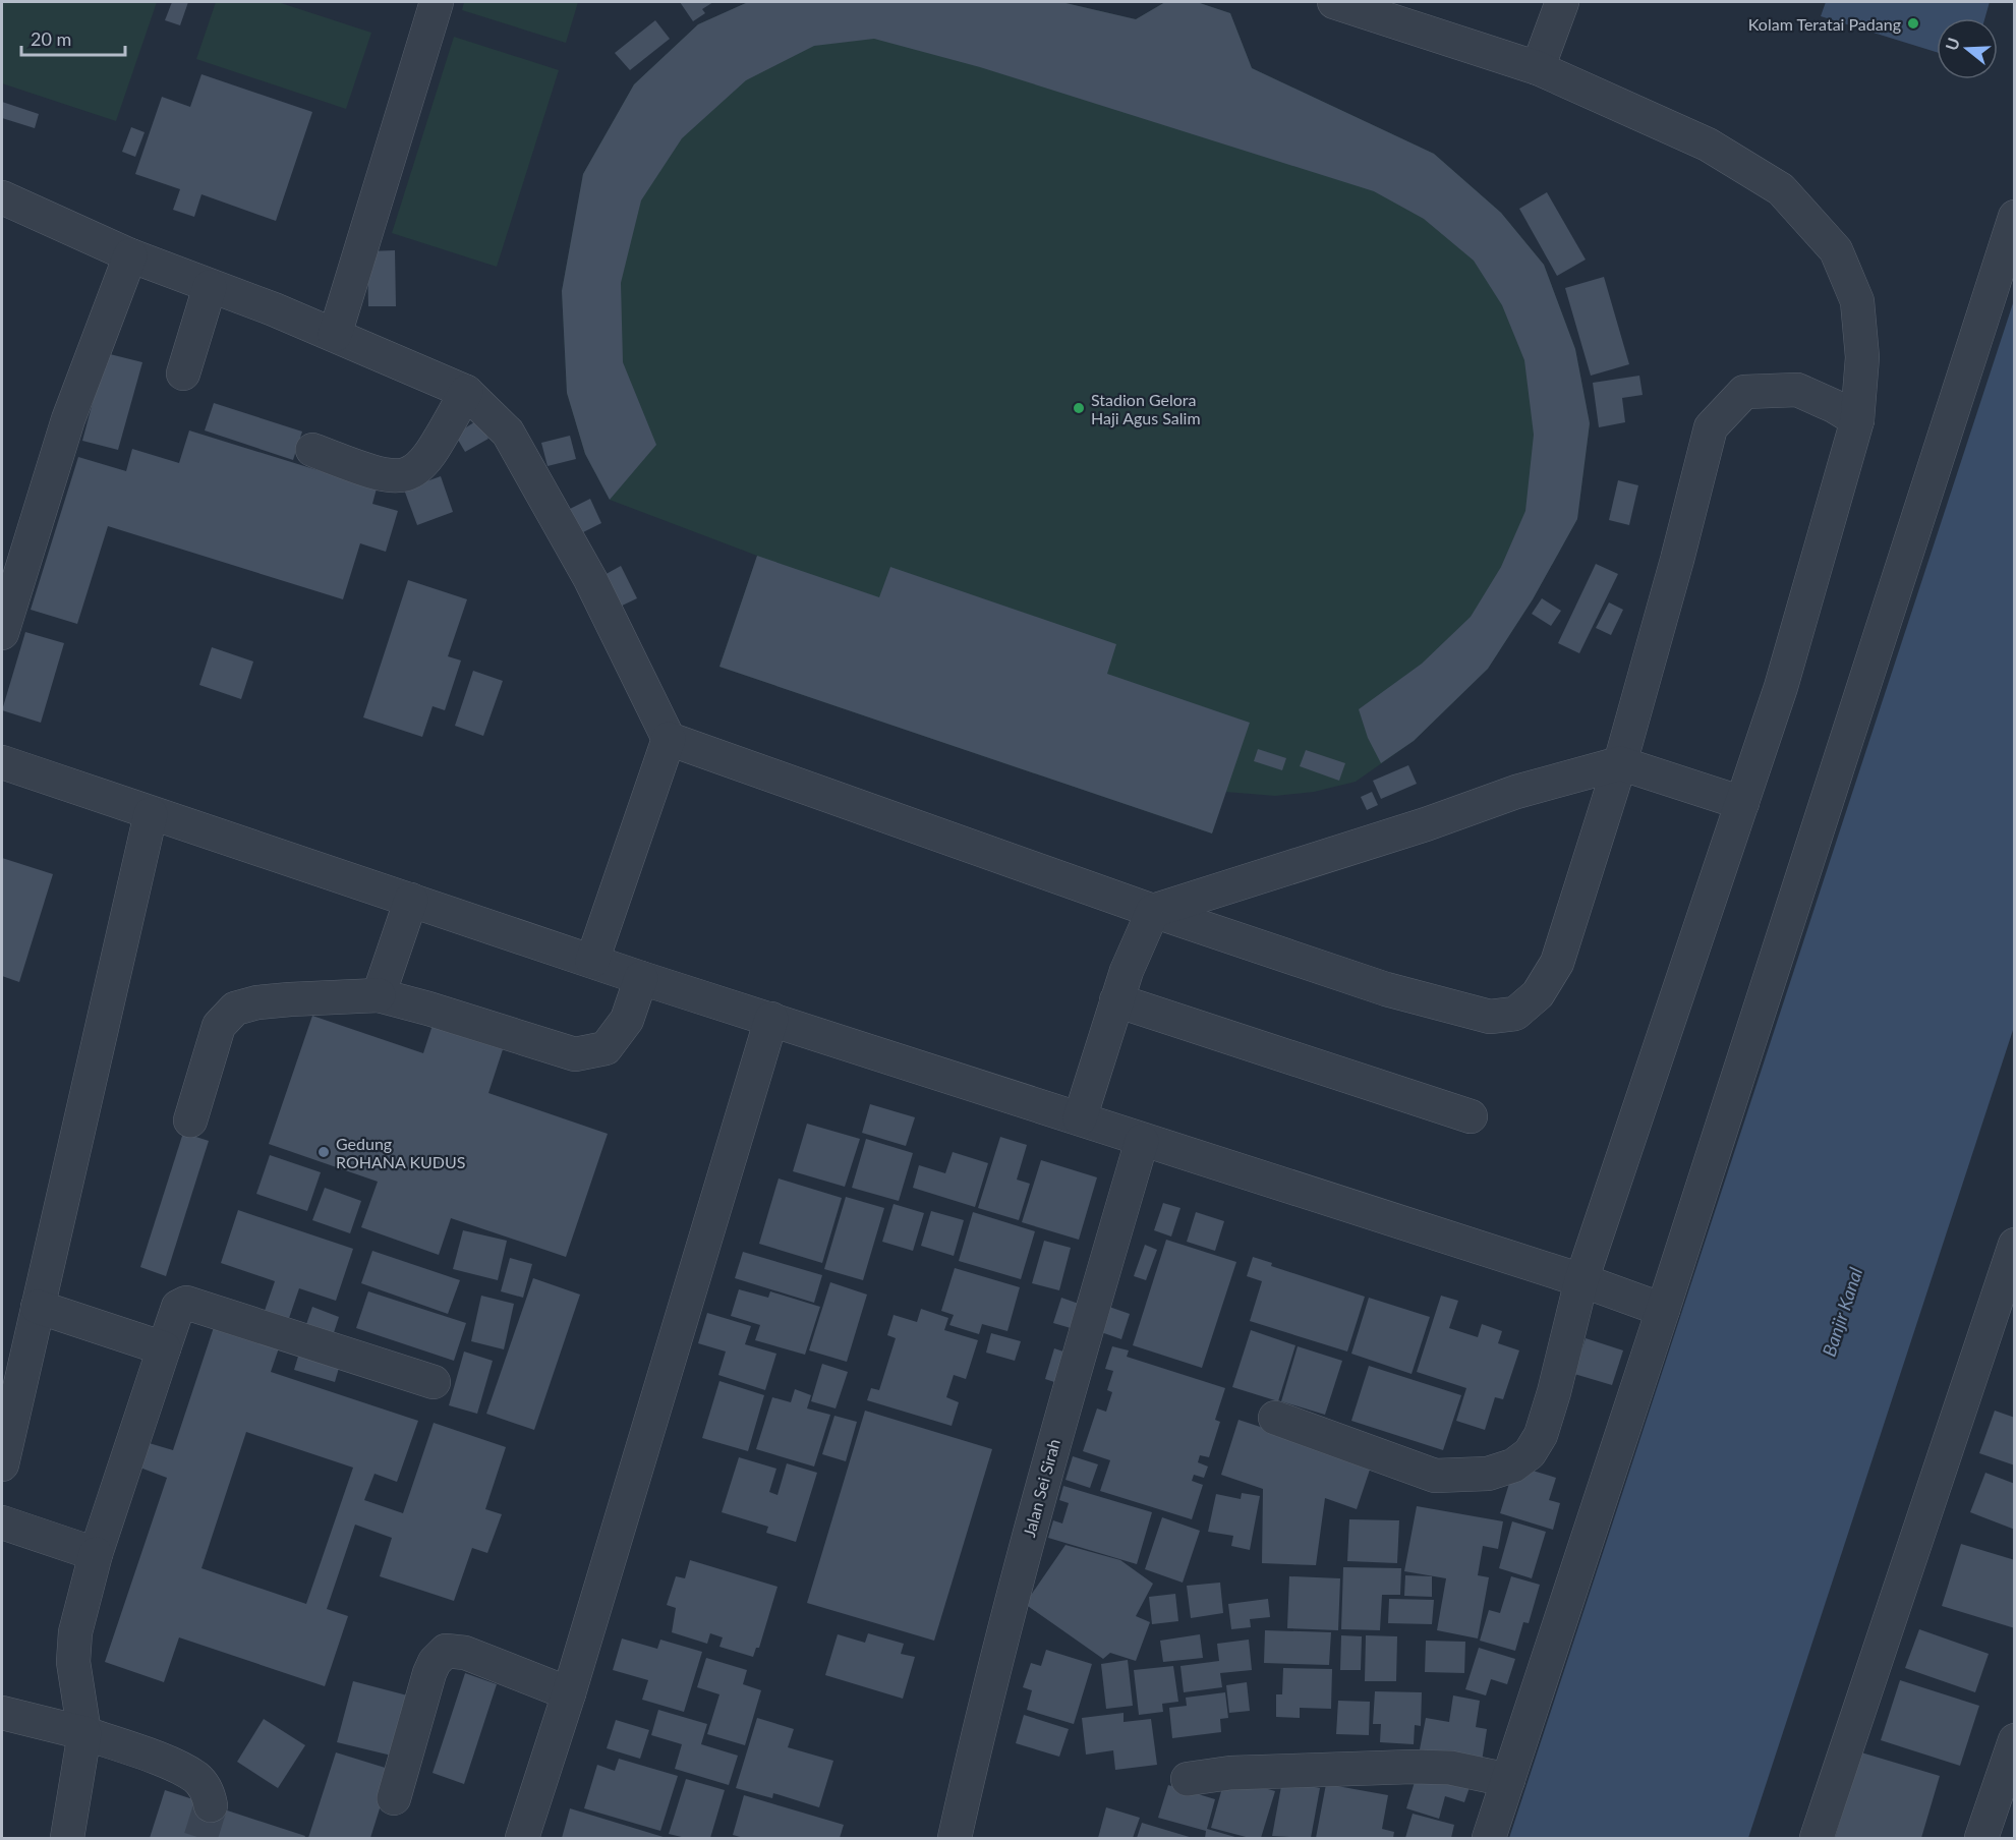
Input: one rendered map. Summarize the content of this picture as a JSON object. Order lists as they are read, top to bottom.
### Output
{
  "streets": {
    "street": ["Jalan Sei Sirah"]
  },
  "water": ["Banjir Kanal"],
  "places": ["Kolam Teratai Padang", "Stadion Gelora Haji Agus Salim", "Gedung ROHANA KUDUS"],
  "scale_bar": "20 m",
  "north": "left"
}
